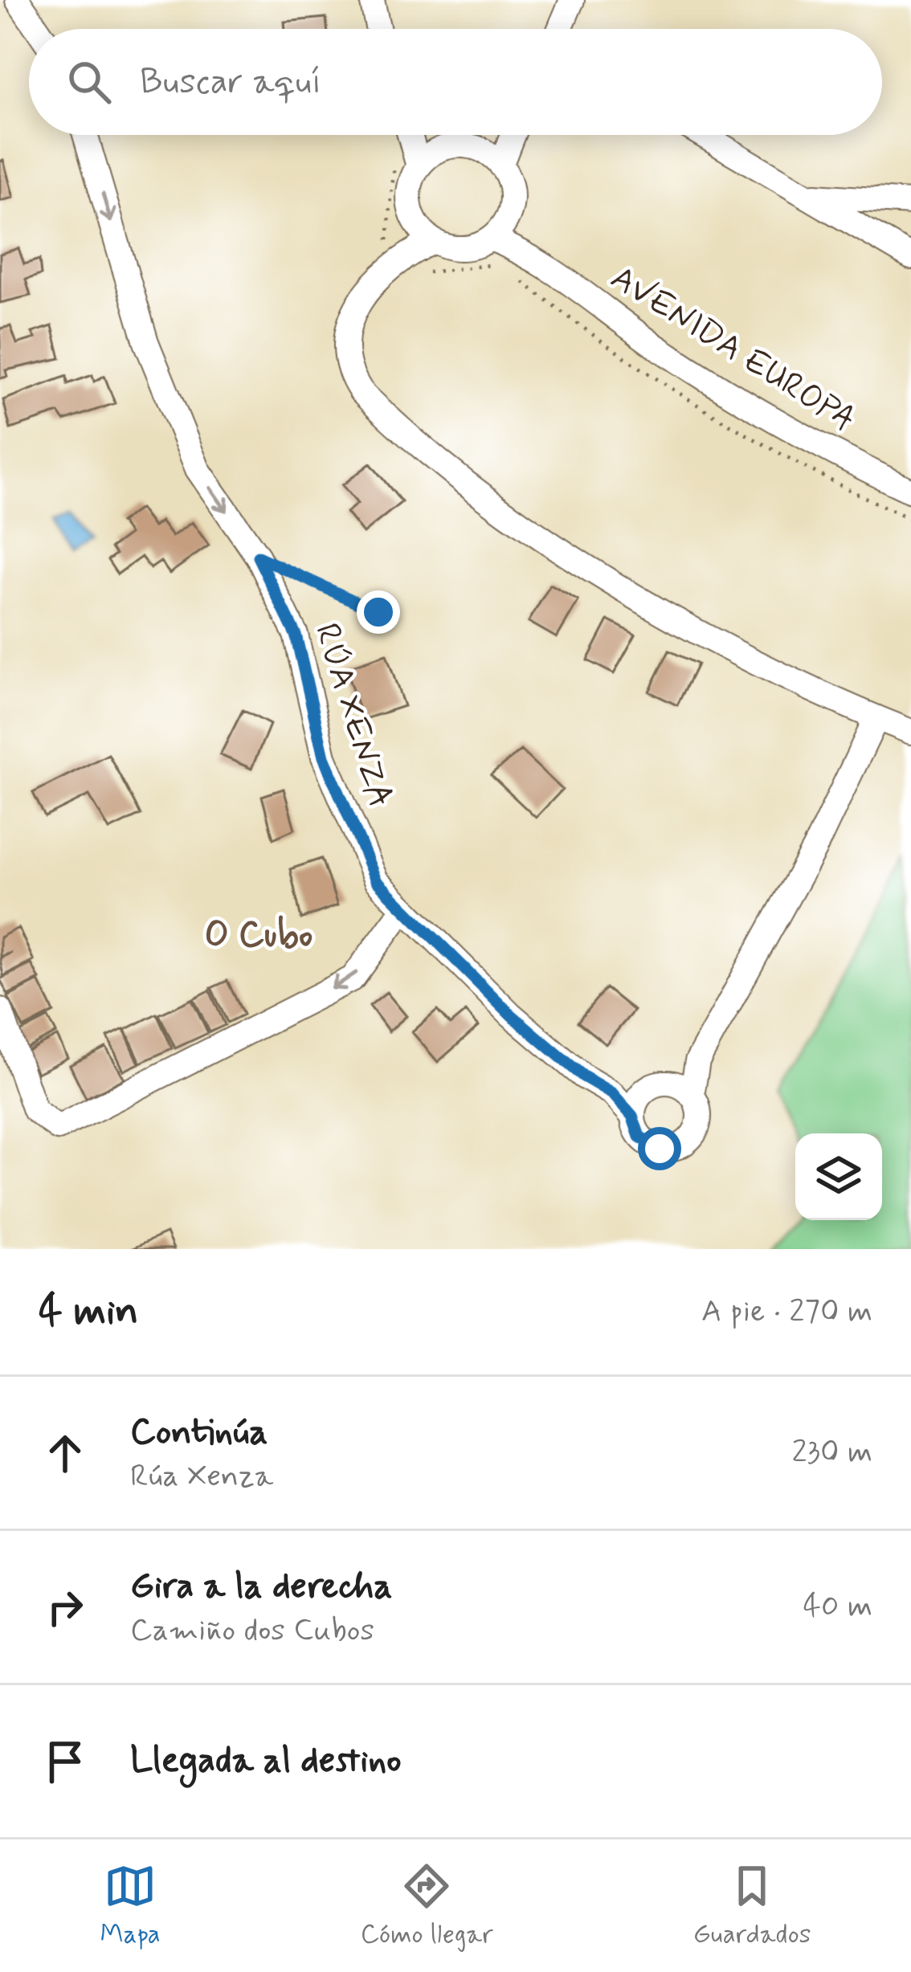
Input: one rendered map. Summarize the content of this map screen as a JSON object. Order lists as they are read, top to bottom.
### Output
{
  "streets": {
    "street": ["AVENIDA EUROPA", "RÚA XENZA"]
  },
  "one_way": ["RÚA XENZA"],
  "districts": ["O Cubo"],
  "page": {
    "search": "Buscar aquí",
    "heading": ["4 min", "A pie · 270 m"],
    "list": [
      ["Continúa", "Rúa Xenza", "230 m"],
      ["Gira a la derecha", "Camiño dos Cubos", "40 m"],
      "Llegada al destino"
    ],
    "nav": ["Mapa", "Cómo llegar", "Guardados"]
  }
}
